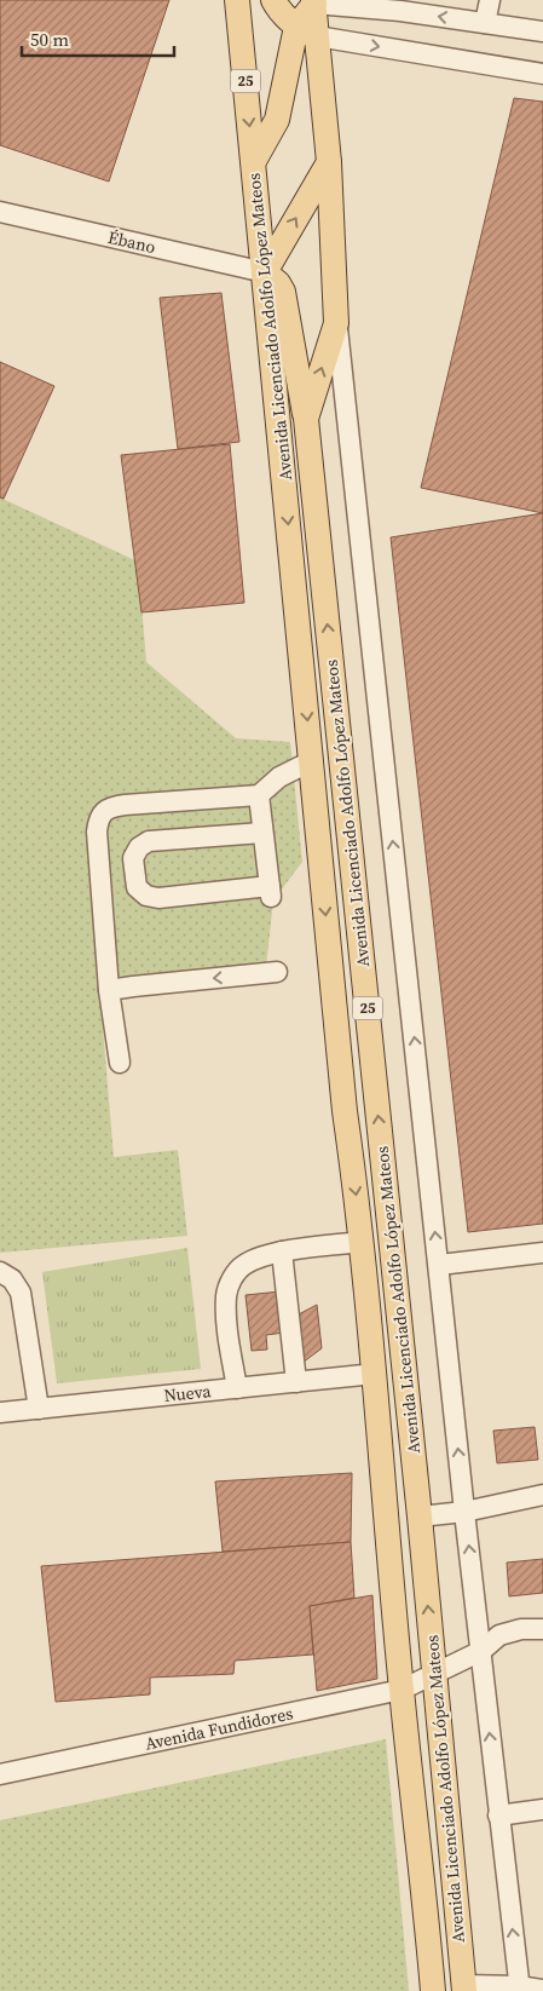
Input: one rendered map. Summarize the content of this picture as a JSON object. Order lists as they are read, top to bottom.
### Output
{
  "streets": {
    "main road": ["25", "Avenida Licenciado Adolfo López Mateos"],
    "street": ["Ébano", "Nueva", "Avenida Fundidores"]
  },
  "crossings": [
    ["Ébano", "Avenida Licenciado Adolfo López Mateos"],
    ["Avenida Licenciado Adolfo López Mateos", "Nueva"],
    ["Avenida Licenciado Adolfo López Mateos", "Avenida Fundidores"]
  ],
  "scale_bar": "50 m"
}
